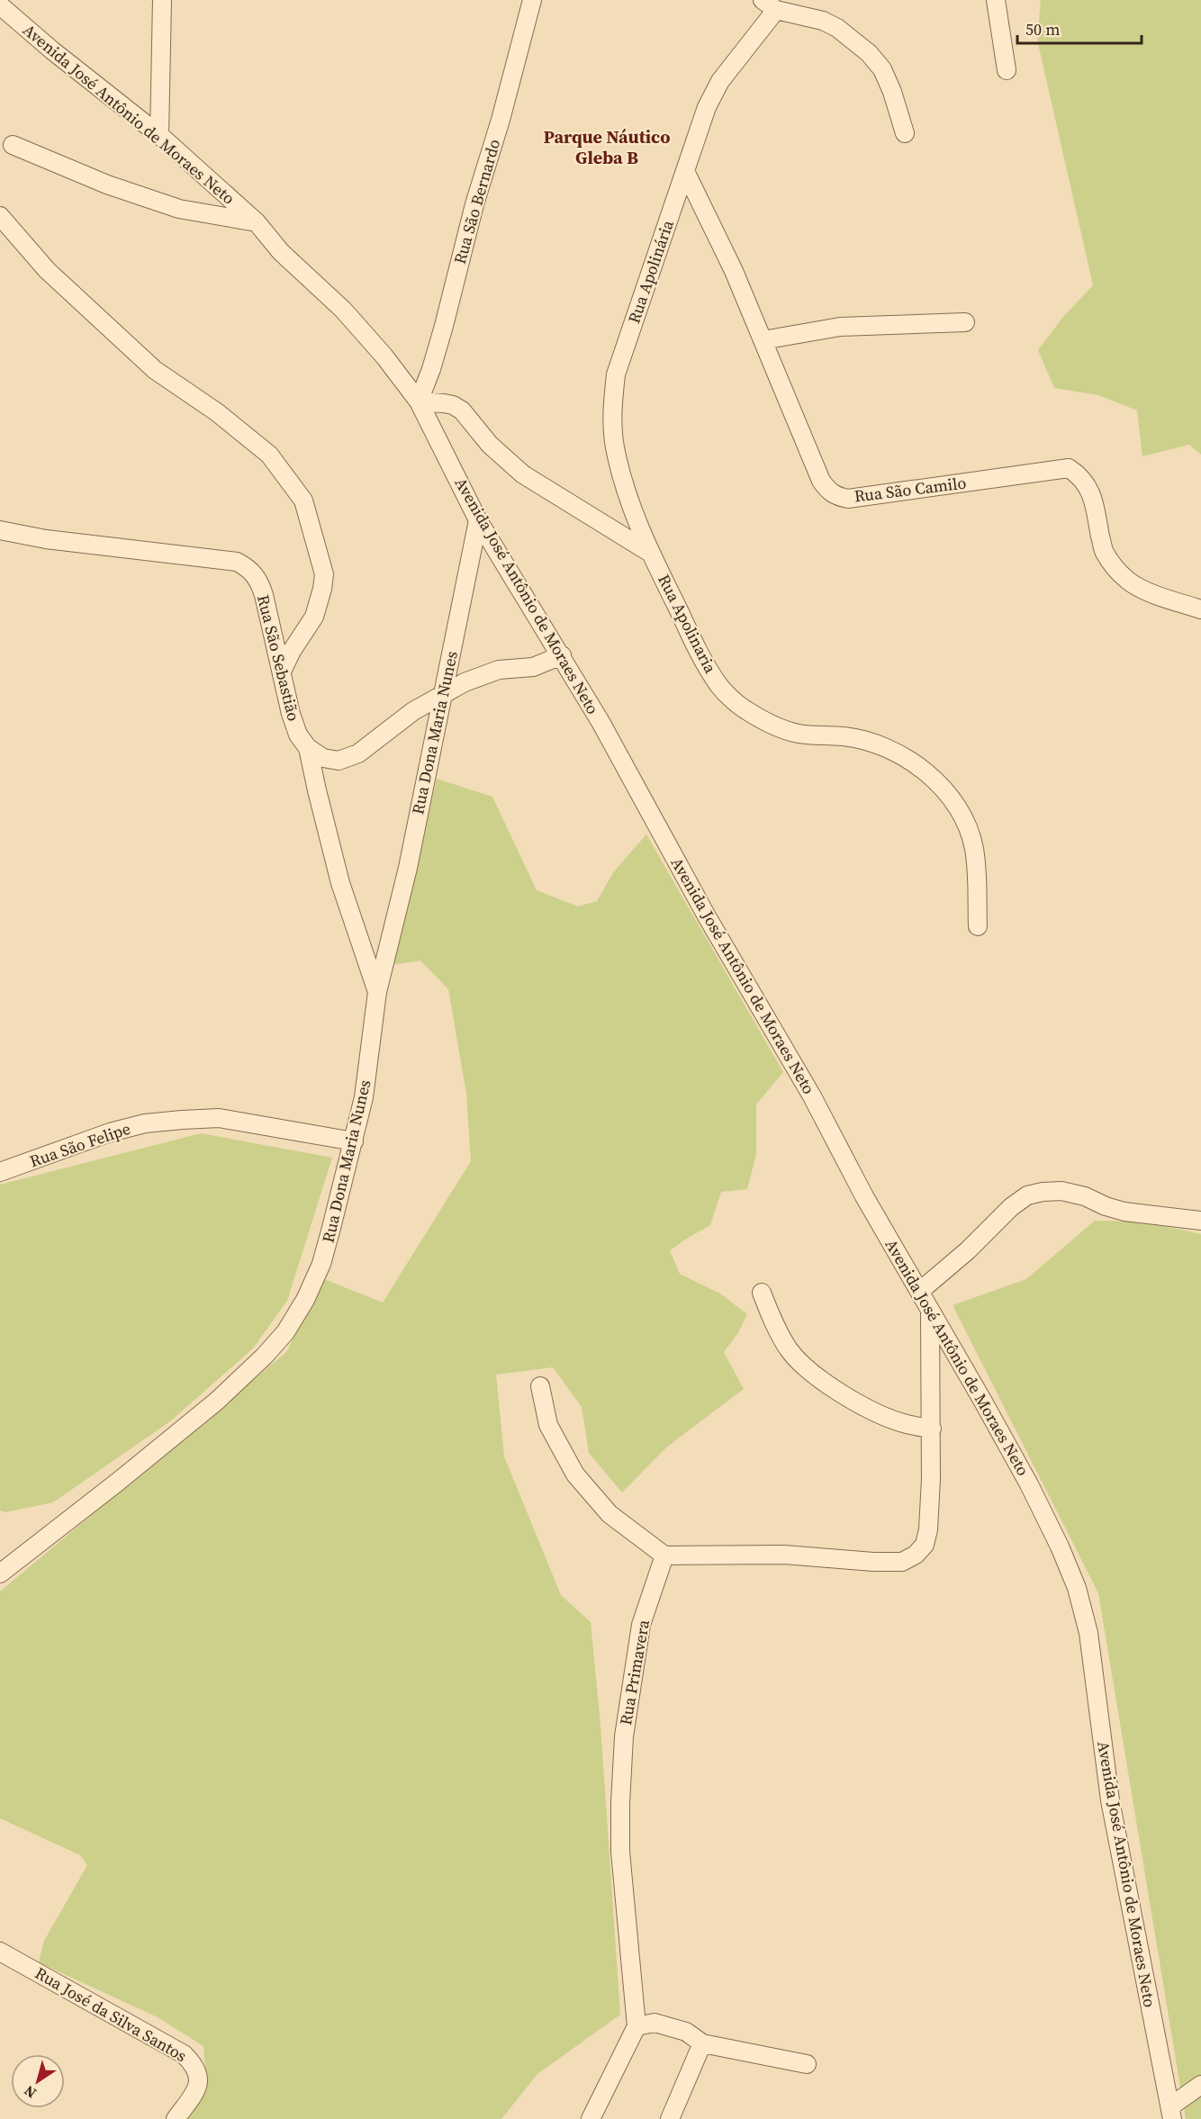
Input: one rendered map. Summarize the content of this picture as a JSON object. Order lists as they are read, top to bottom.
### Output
{
  "streets": {
    "street": [
      "Avenida José Antônio de Moraes Neto",
      "Rua São Bernardo",
      "Rua Apolinária",
      "Rua São Camilo",
      "Rua Apolinaria",
      "Rua São Sebastião",
      "Rua Dona Maria Nunes",
      "Rua São Felipe",
      "Rua Primavera",
      "Rua José da Silva Santos"
    ]
  },
  "crossings": [
    ["Avenida José Antônio de Moraes Neto", "Rua São Bernardo"],
    ["Avenida José Antônio de Moraes Neto", "Rua Dona Maria Nunes"],
    ["Rua Apolinária", "Rua São Camilo"],
    ["Rua Apolinária", "Rua Apolinaria"],
    ["Rua São Sebastião", "Rua Dona Maria Nunes"],
    ["Rua Dona Maria Nunes", "Rua São Felipe"]
  ],
  "districts": ["Parque Náutico Gleba B"],
  "scale_bar": "50 m",
  "north": "bottom left"
}
